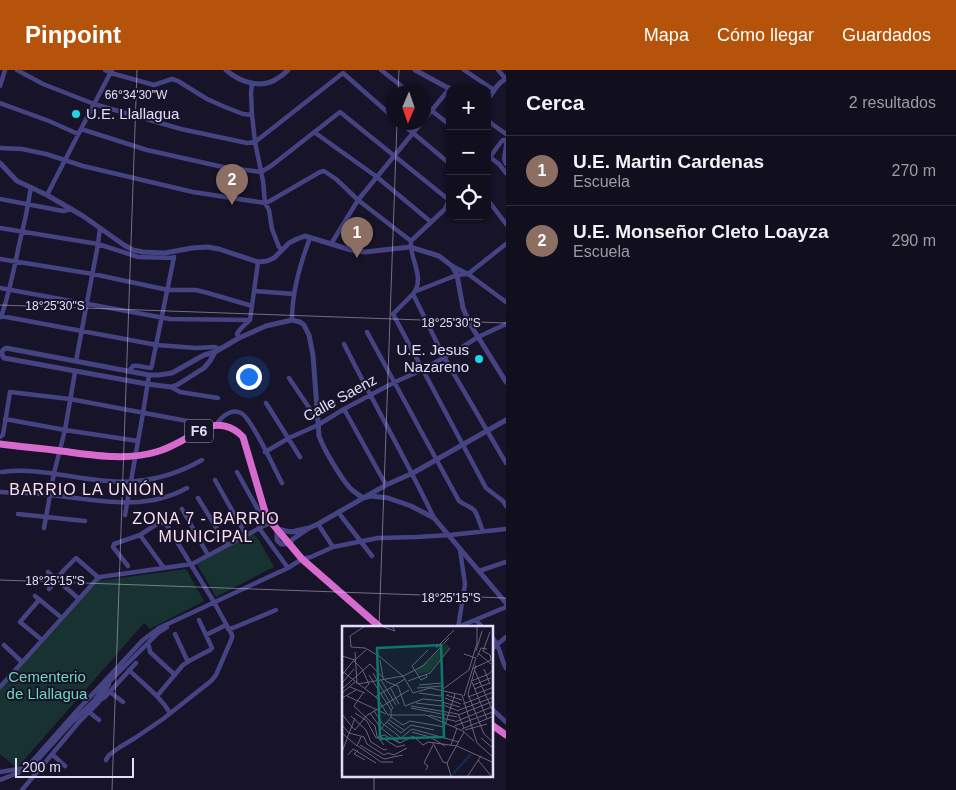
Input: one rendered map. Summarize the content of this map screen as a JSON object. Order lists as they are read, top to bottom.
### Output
{
  "streets": {
    "highway": ["F6"],
    "street": ["Calle Saenz"]
  },
  "districts": ["BARRIO LA UNIÓN", "ZONA 7 - BARRIO MUNICIPAL"],
  "parks": ["Cementerio de Llallagua"],
  "places": ["U.E. Llallagua", "U.E. Jesus Nazareno"],
  "scale_bar": "200 m",
  "north": "bottom",
  "page": {
    "header": "Pinpoint",
    "nav": ["Mapa", "Cómo llegar", "Guardados"],
    "heading": ["Cerca", "2 resultados"],
    "map_buttons": ["+", "−"],
    "list": [
      {
        "mark": "1",
        "name": "U.E. Martin Cardenas",
        "note": "Escuela",
        "value": "270 m"
      },
      {
        "mark": "2",
        "name": "U.E. Monseñor Cleto Loayza",
        "note": "Escuela",
        "value": "290 m"
      }
    ],
    "pins": ["2", "1"],
    "scale": "200 m"
  },
  "coordinates": ["66°34'30\"W", "18°25'30\"S", "18°25'15\"S"]
}
